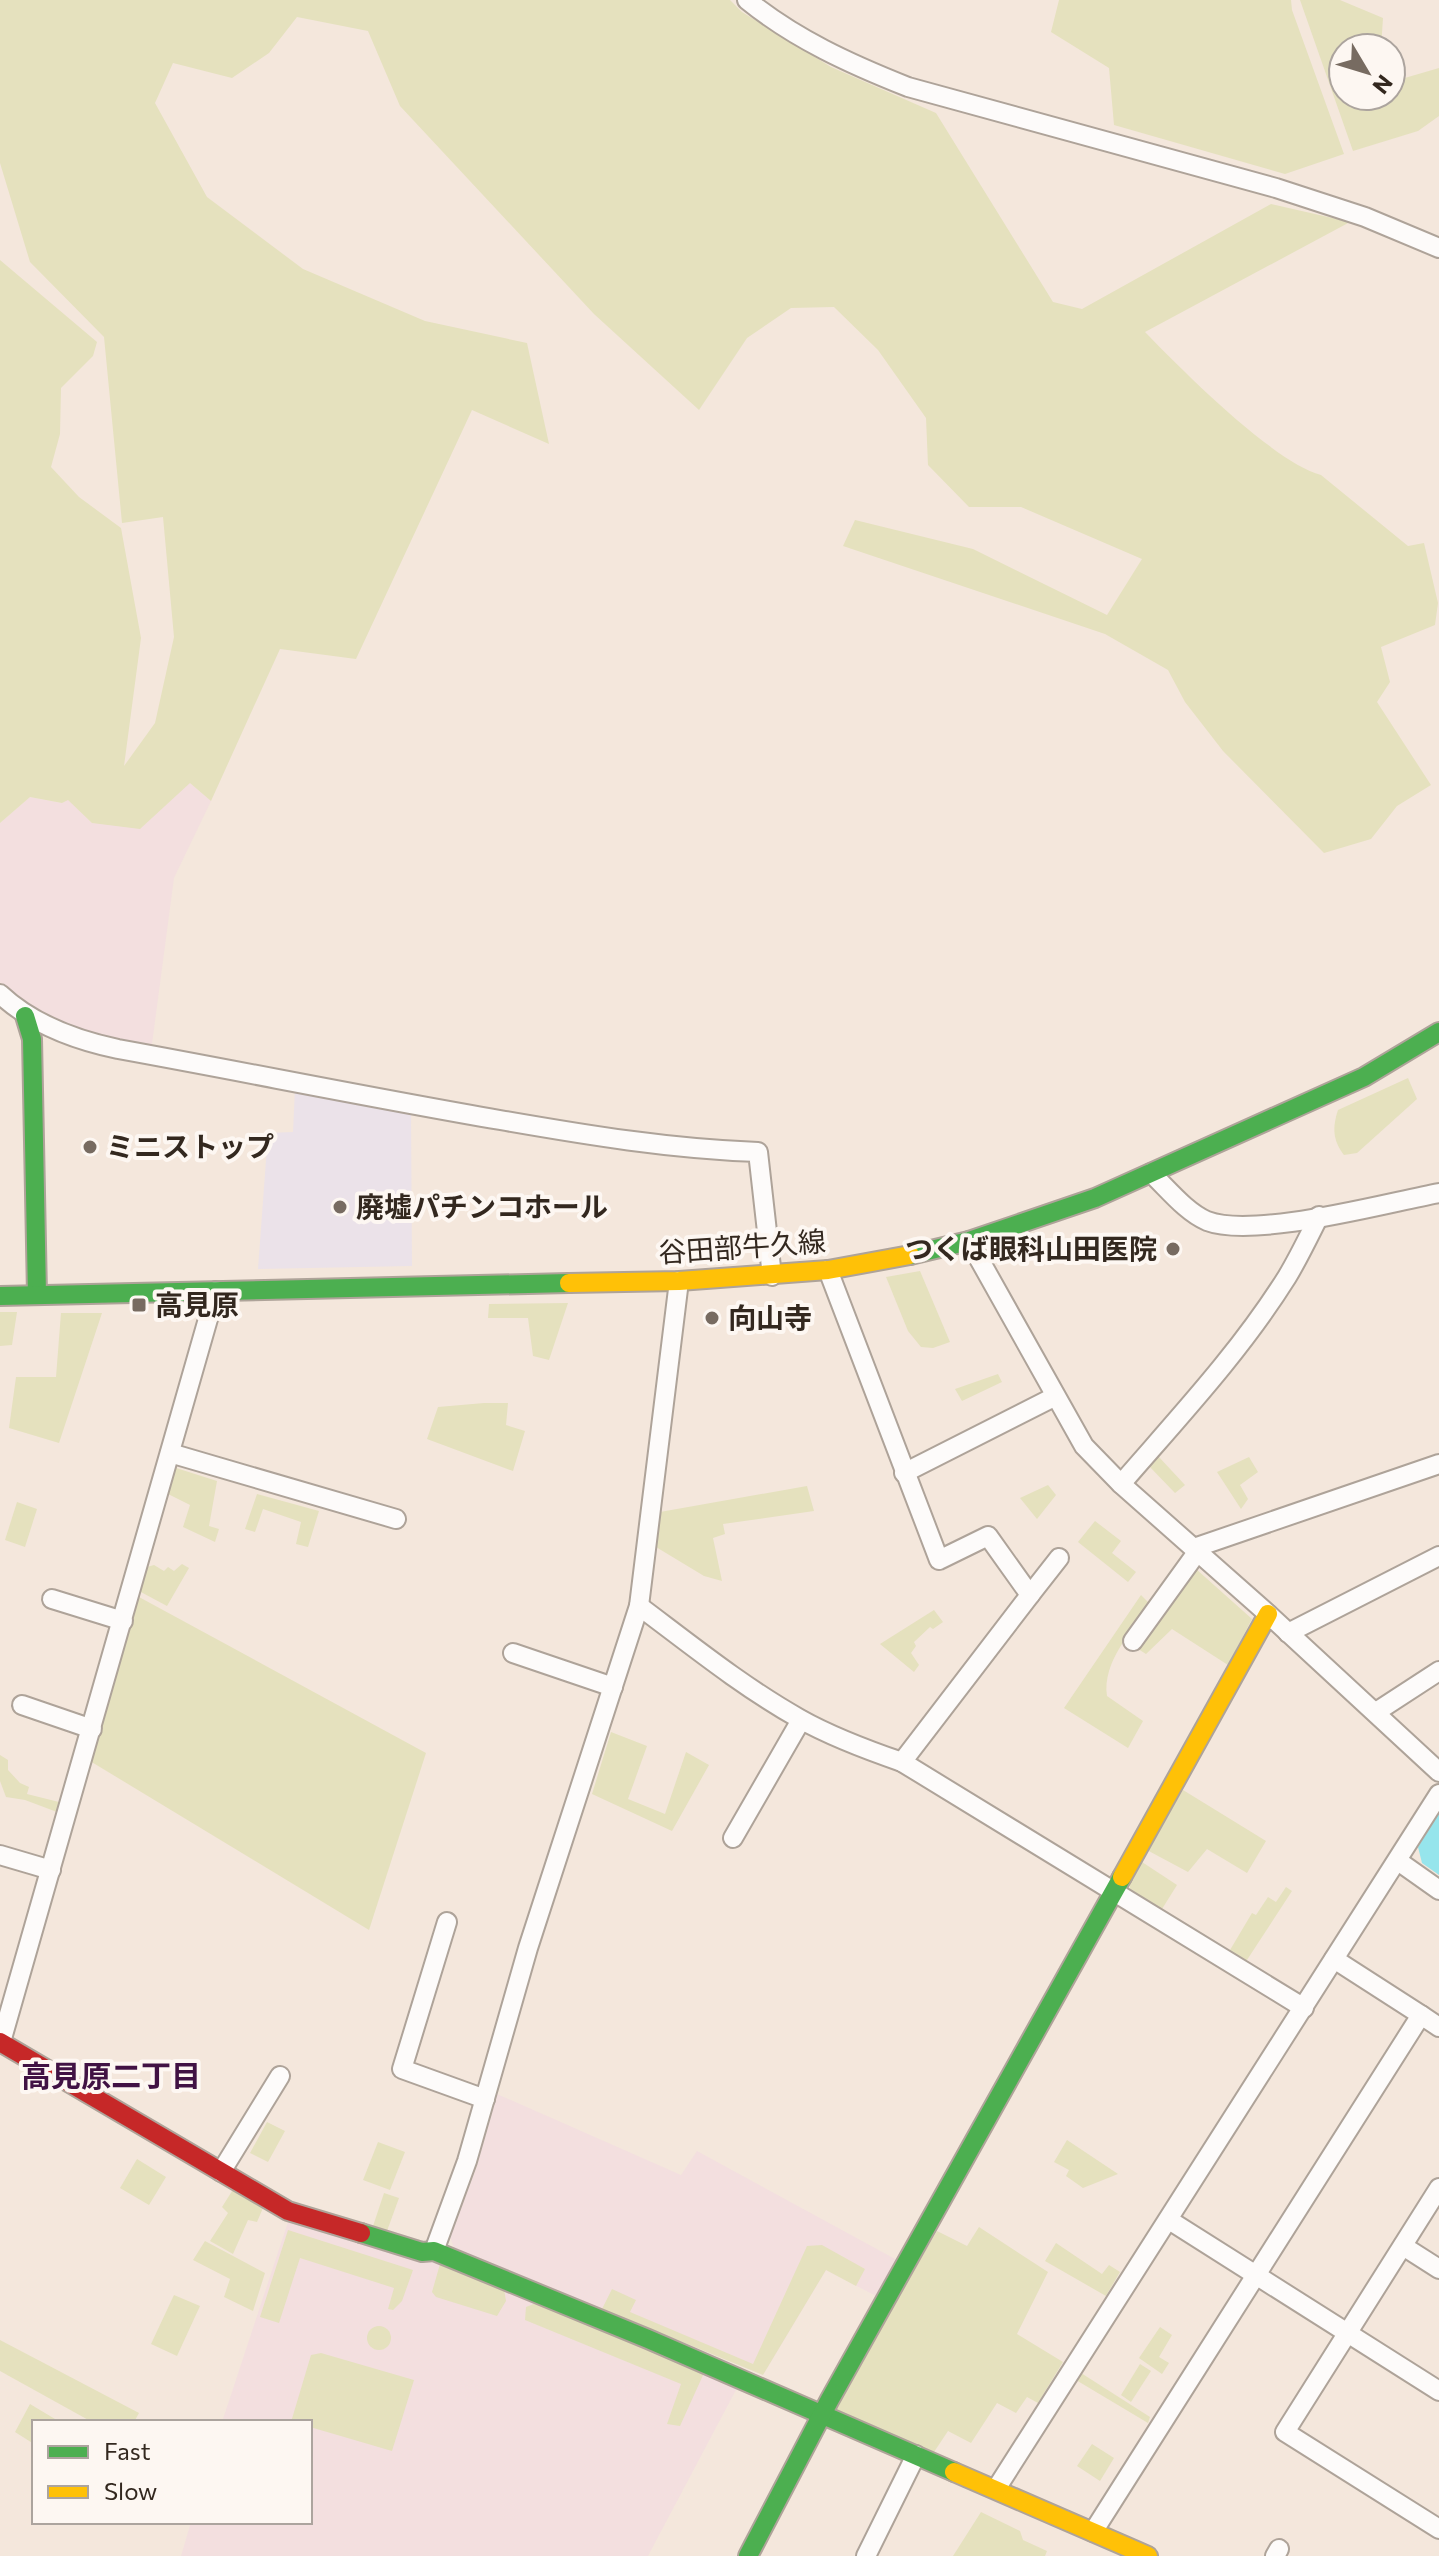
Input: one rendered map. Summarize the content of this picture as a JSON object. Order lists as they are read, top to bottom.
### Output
{
  "streets": {
    "street": ["谷田部牛久線"]
  },
  "districts": ["高見原二丁目"],
  "places": {
    "other": [
      "ミニストップ",
      "廃墟パチンコホール",
      "つくば眼科山田医院",
      "向山寺"
    ],
    "transit": ["高見原"]
  },
  "legend": ["Fast", "Slow"],
  "north": "bottom right"
}
